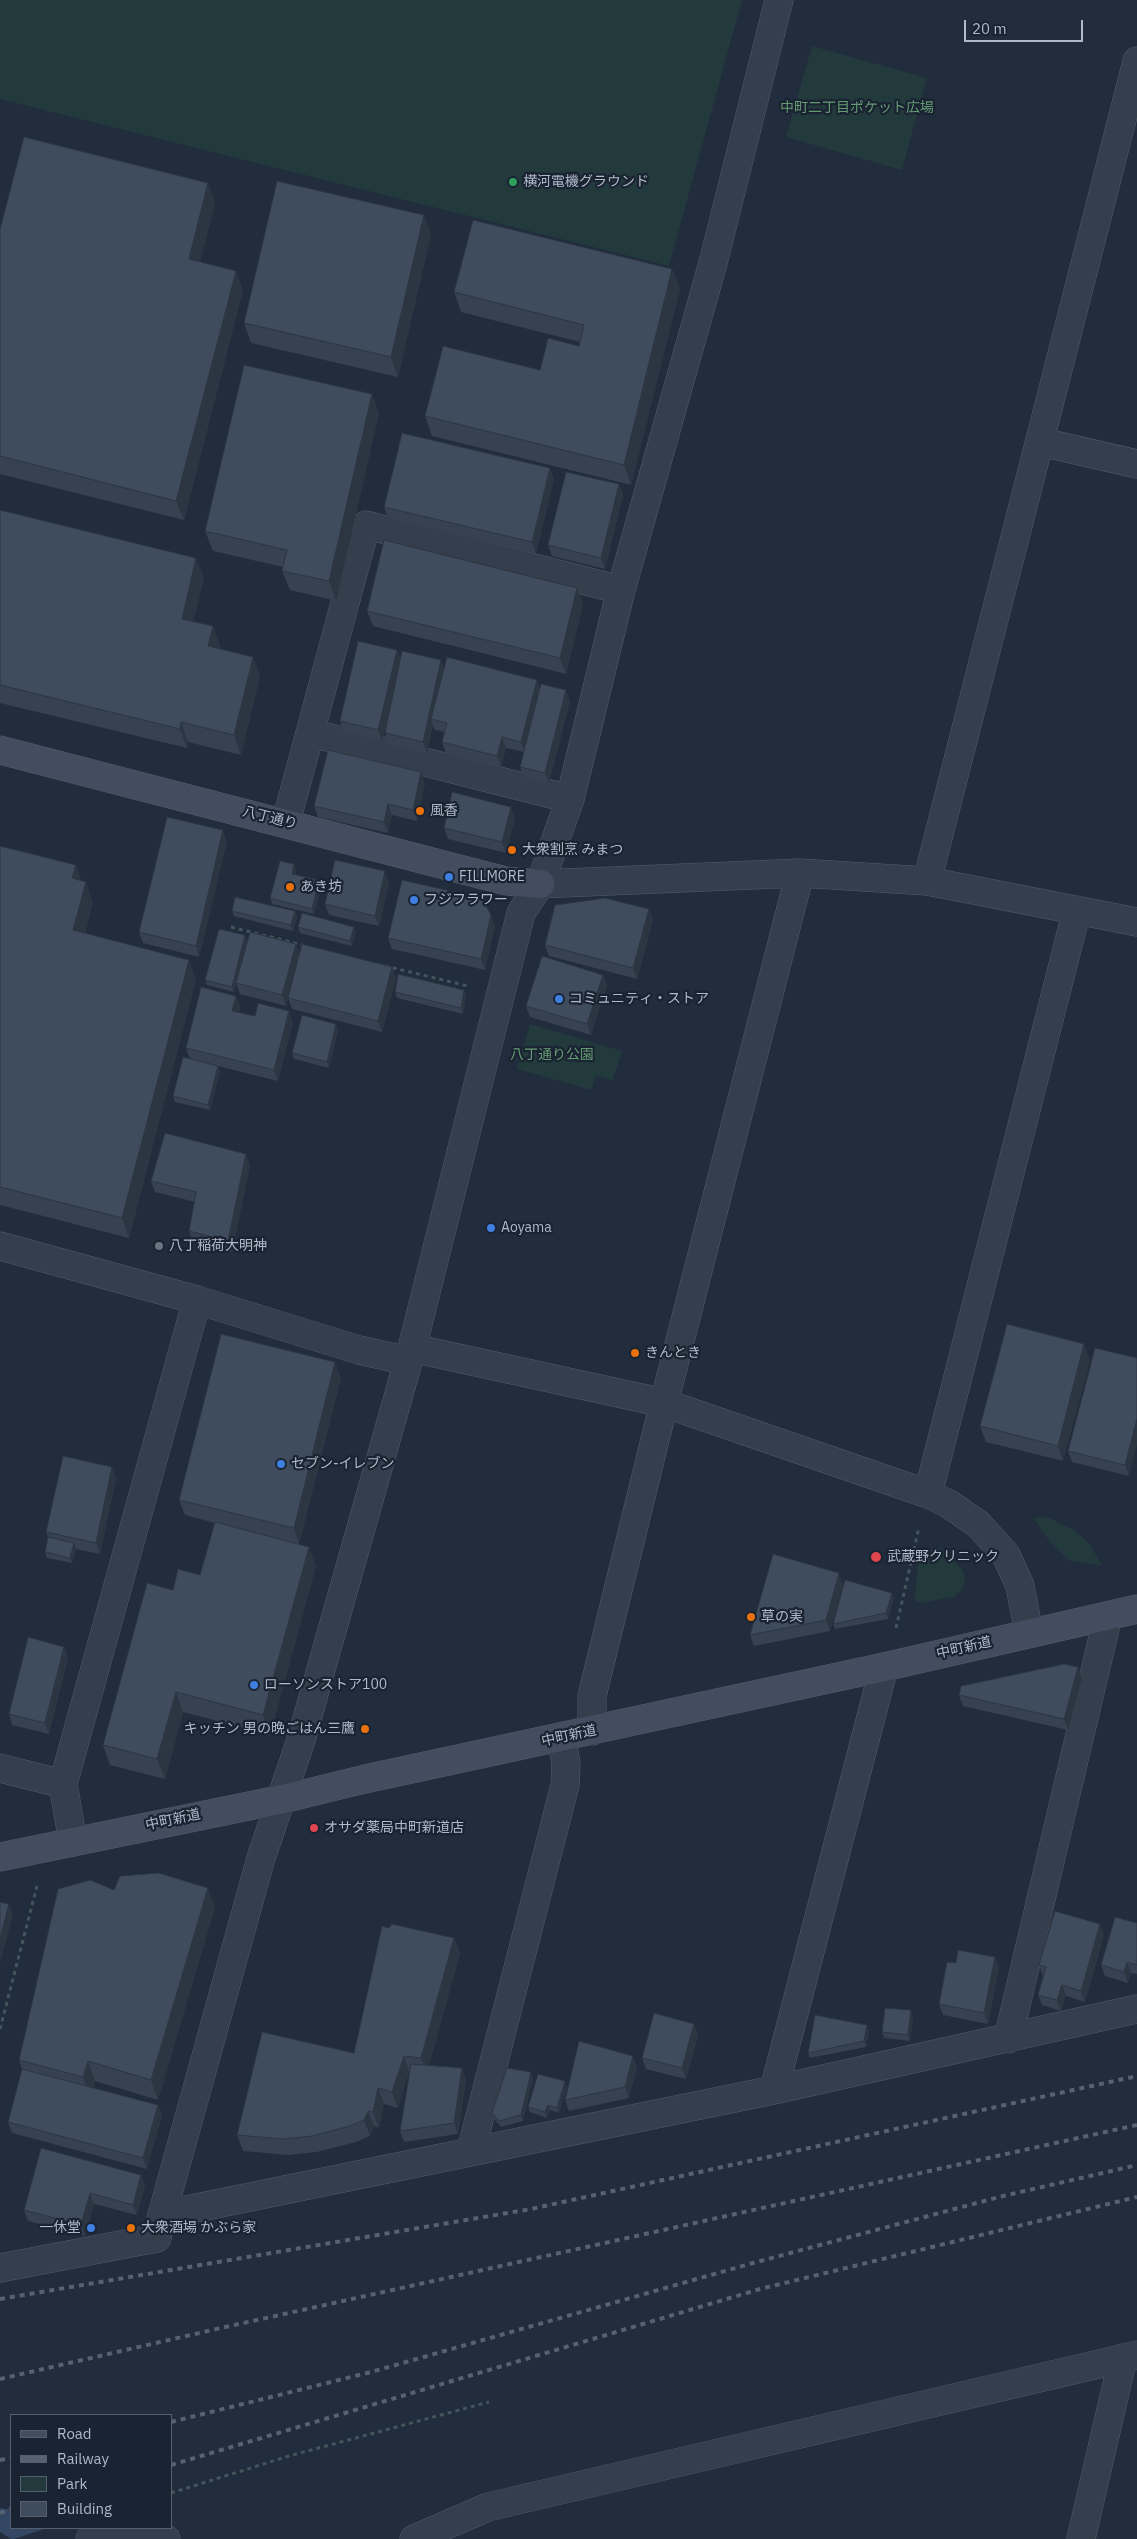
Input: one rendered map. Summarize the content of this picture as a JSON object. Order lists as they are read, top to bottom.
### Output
{
  "streets": {
    "street": ["八丁通り", "中町新道"]
  },
  "parks": ["中町二丁目ポケット広場", "八丁通り公園"],
  "places": [
    "横河電機グラウンド",
    "風香",
    "大衆割烹 みまつ",
    "FILLMORE",
    "あき坊",
    "フジフラワー",
    "コミュニティ・ストア",
    "Aoyama",
    "八丁稲荷大明神",
    "きんとき",
    "セブン-イレブン",
    "武蔵野クリニック",
    "草の実",
    "ローソンストア100",
    "キッチン 男の晩ごはん三鷹",
    "オサダ薬局中町新道店",
    "一休堂",
    "大衆酒場 かぶら家"
  ],
  "legend": [
    "Road",
    "Railway",
    "Park",
    "Building"
  ],
  "scale_bar": "20 m"
}
